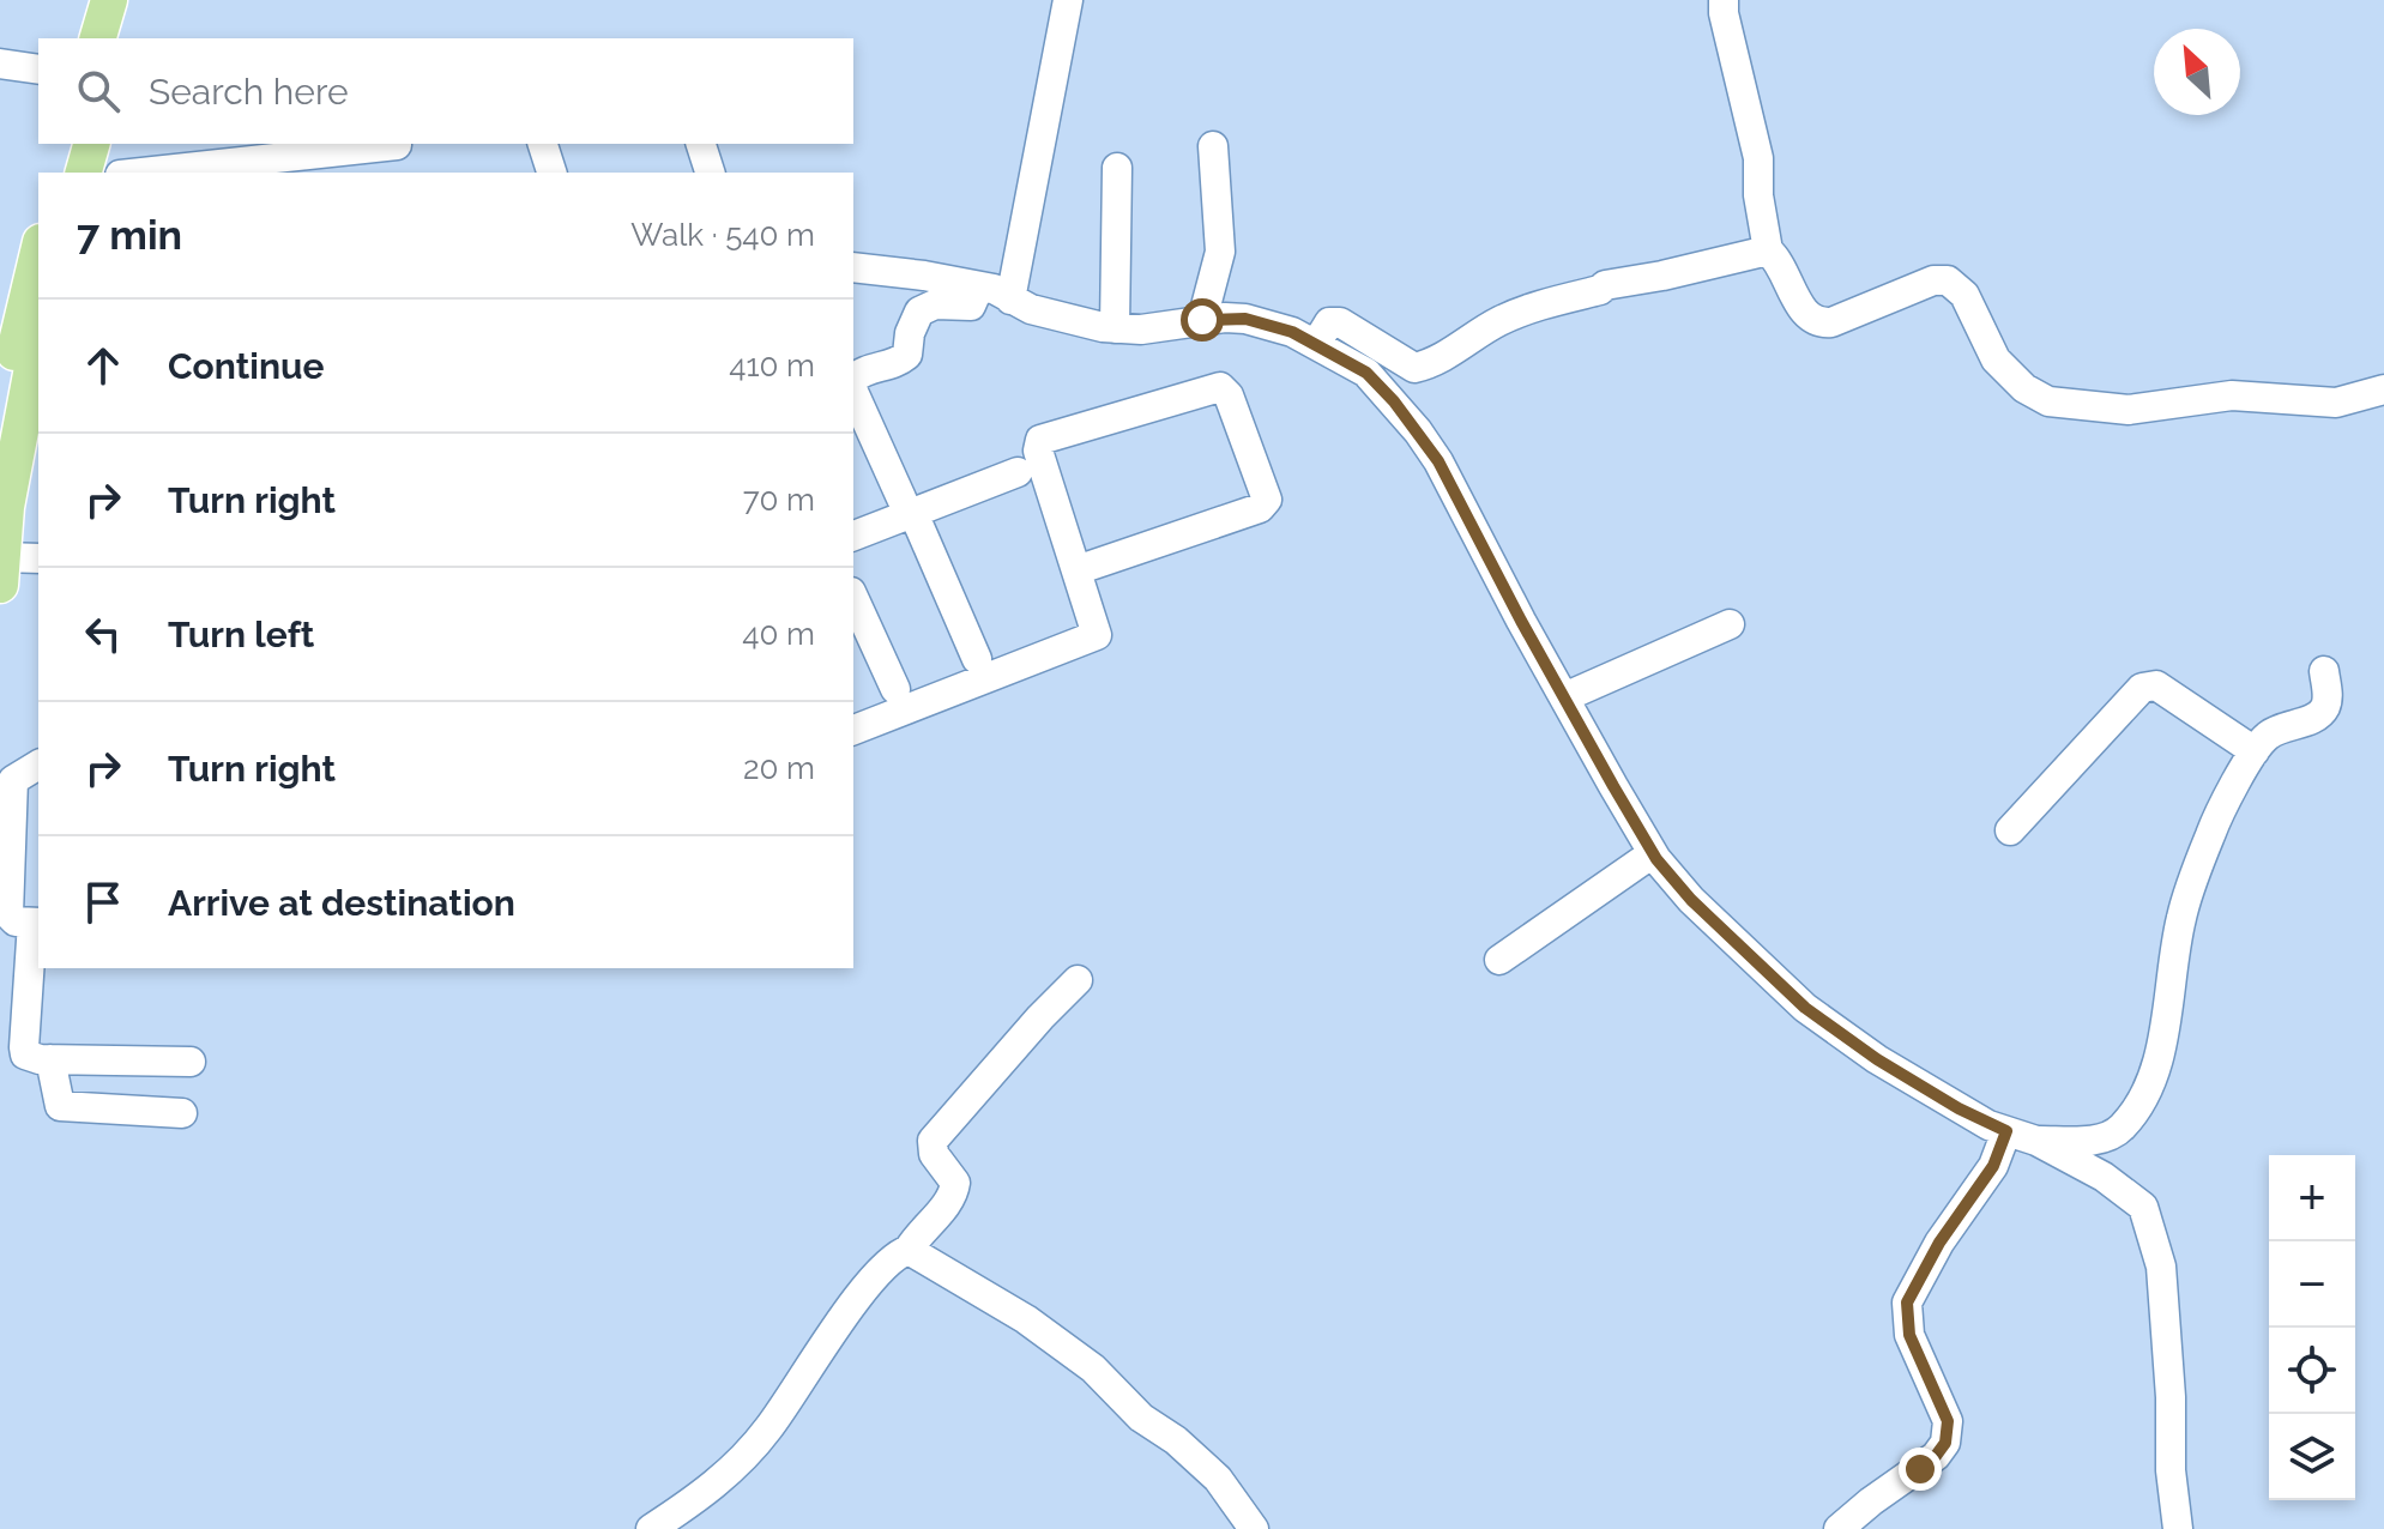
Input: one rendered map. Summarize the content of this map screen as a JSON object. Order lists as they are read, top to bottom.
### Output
{
  "north": "top left",
  "page": {
    "search": "Search here",
    "heading": ["7 min", "Walk · 540 m"],
    "list": [
      ["Continue", "410 m"],
      ["Turn right", "70 m"],
      ["Turn left", "40 m"],
      ["Turn right", "20 m"],
      "Arrive at destination"
    ],
    "map_buttons": ["+", "−"]
  }
}
